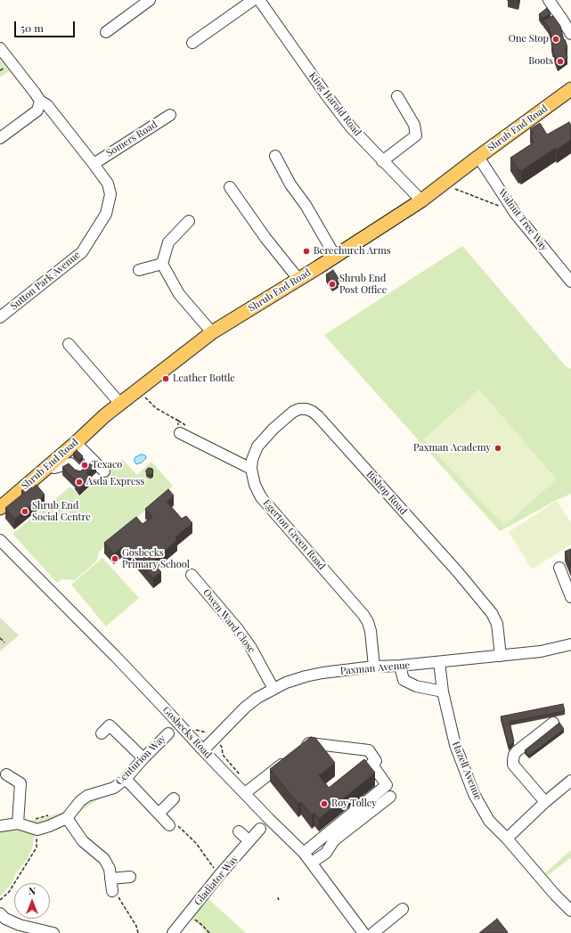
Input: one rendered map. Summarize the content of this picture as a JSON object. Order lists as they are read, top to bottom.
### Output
{
  "streets": {
    "main road": ["Shrub End Road"],
    "street": [
      "King Harold Road",
      "Somers Road",
      "Walnut Tree Way",
      "Sutton Park Avenue",
      "Bishop Road",
      "Egerton Green Road",
      "Owen Ward Close",
      "Paxman Avenue",
      "Gosbecks Road",
      "Centurion Way",
      "Hazell Avenue",
      "Gladiator Way"
    ]
  },
  "crossings": [
    ["King Harold Road", "Shrub End Road"],
    ["Shrub End Road", "Walnut Tree Way"],
    ["Somers Road", "Sutton Park Avenue"],
    ["Bishop Road", "Egerton Green Road"],
    ["Bishop Road", "Paxman Avenue"],
    ["Egerton Green Road", "Paxman Avenue"],
    ["Owen Ward Close", "Paxman Avenue"],
    ["Paxman Avenue", "Gosbecks Road"],
    ["Paxman Avenue", "Hazell Avenue"]
  ],
  "places": [
    "One Stop",
    "Boots",
    "Berechurch Arms",
    "Shrub End Post Office",
    "Leather Bottle",
    "Paxman Academy",
    "Texaco",
    "Asda Express",
    "Shrub End Social Centre",
    "Gosbecks Primary School",
    "Roy Tolley"
  ],
  "scale_bar": "50 m",
  "north": "top"
}
